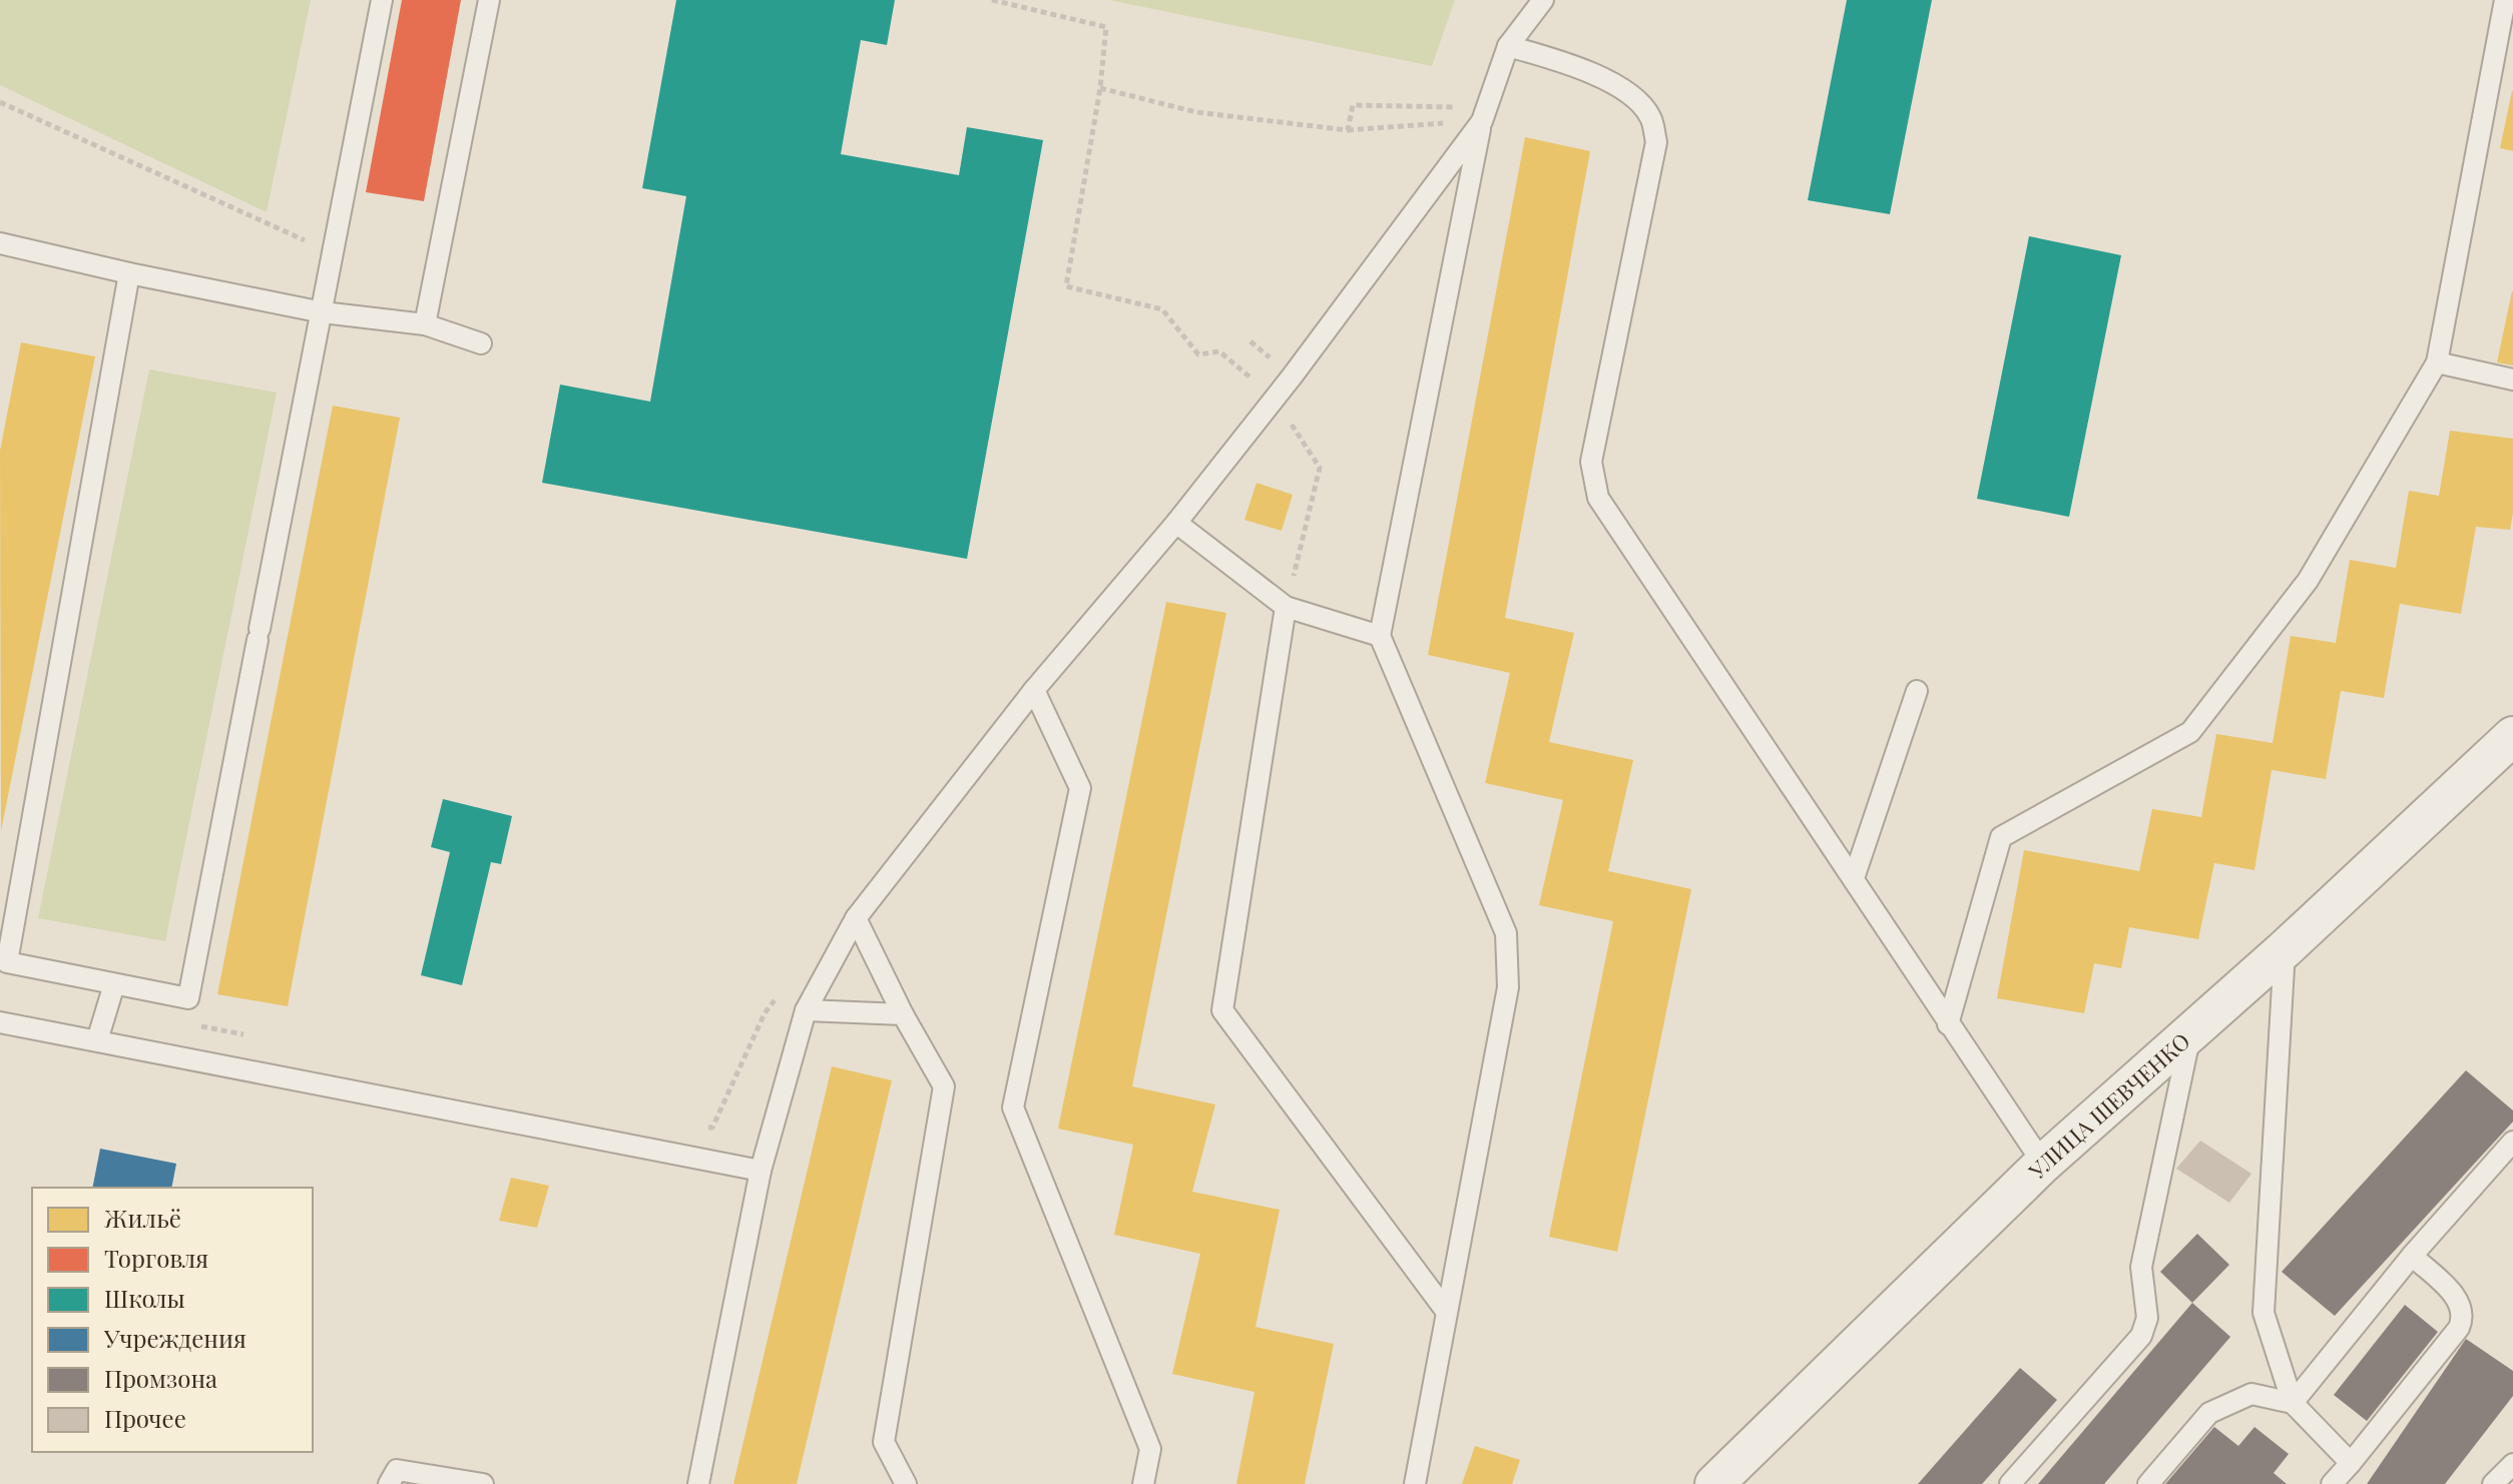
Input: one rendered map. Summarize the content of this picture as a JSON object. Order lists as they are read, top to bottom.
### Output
{
  "streets": {
    "street": ["УЛИЦА ШЕВЧЕНКО"]
  },
  "legend": [
    "Жильё",
    "Торговля",
    "Школы",
    "Учреждения",
    "Промзона",
    "Прочее"
  ]
}
